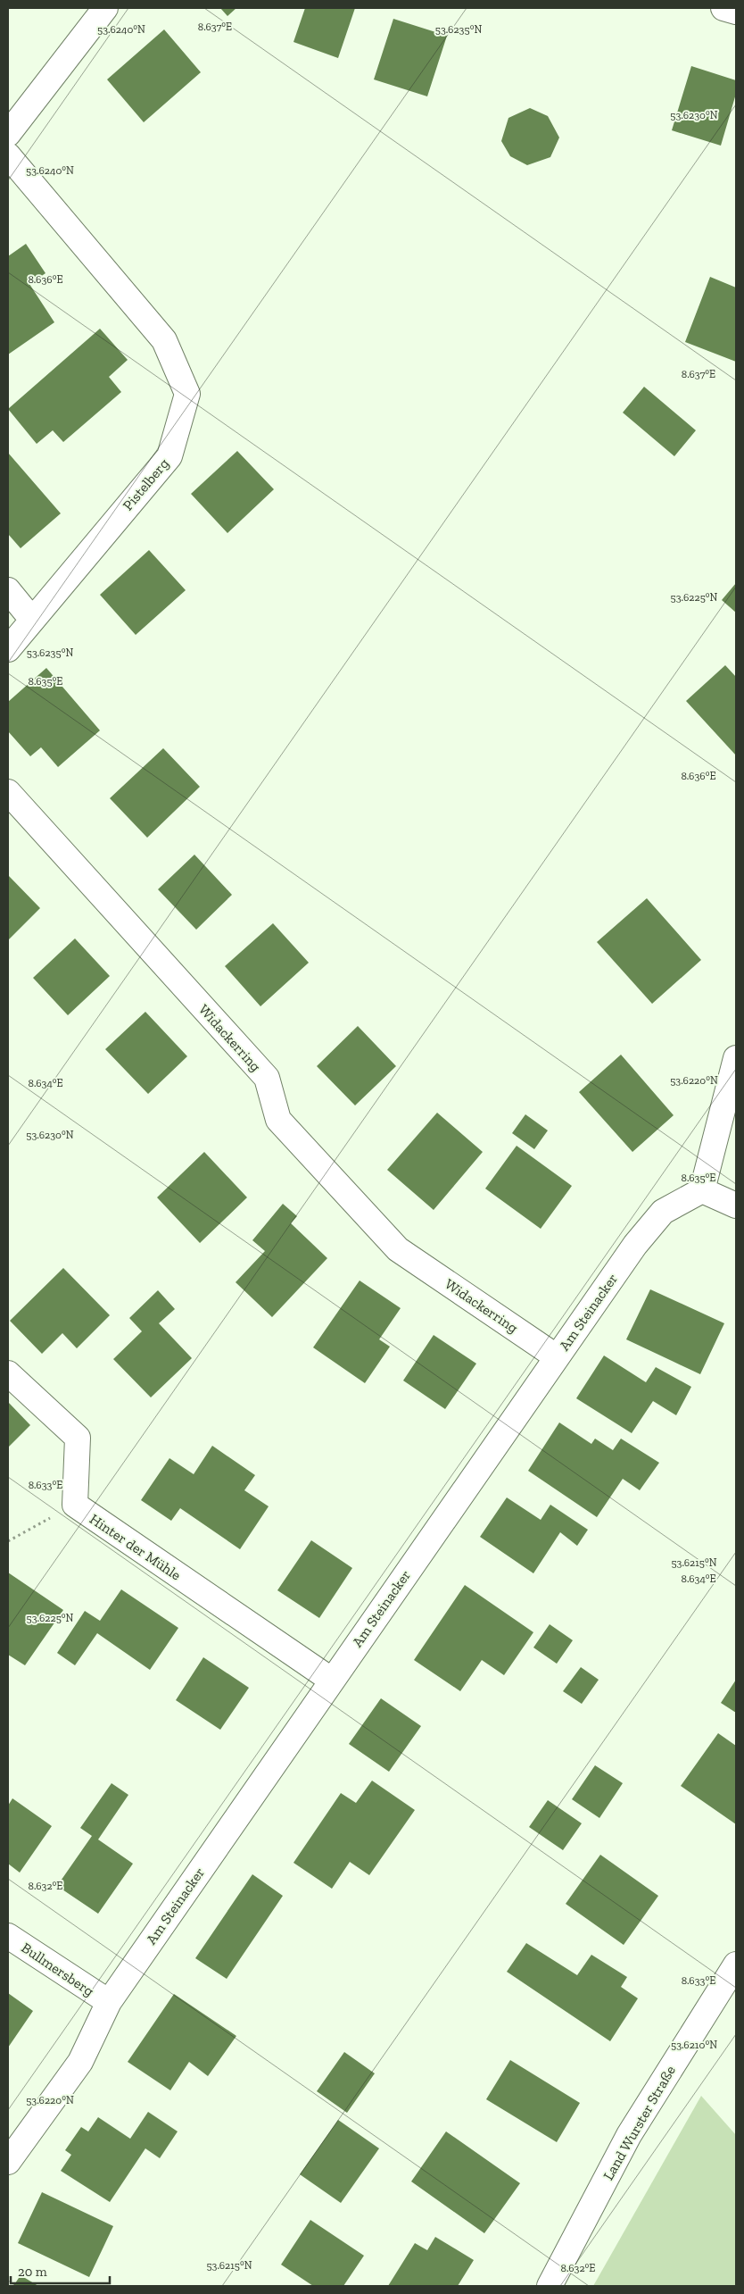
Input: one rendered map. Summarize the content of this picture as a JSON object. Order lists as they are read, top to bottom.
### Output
{
  "streets": {
    "street": [
      "Pistelberg",
      "Widackerring",
      "Am Steinacker",
      "Hinter der Mühle",
      "Bullmersberg",
      "Land Wurster Straße"
    ]
  },
  "crossings": [
    ["Widackerring", "Am Steinacker"],
    ["Am Steinacker", "Hinter der Mühle"],
    ["Am Steinacker", "Bullmersberg"]
  ],
  "scale_bar": "20 m",
  "coordinates": [
    "8.637°E",
    "53.6240°N",
    "53.6235°N",
    "53.6230°N",
    "8.636°E",
    "53.6225°N",
    "8.635°E",
    "53.6220°N",
    "8.634°E",
    "8.633°E",
    "53.6215°N",
    "8.632°E",
    "53.6210°N"
  ]
}
